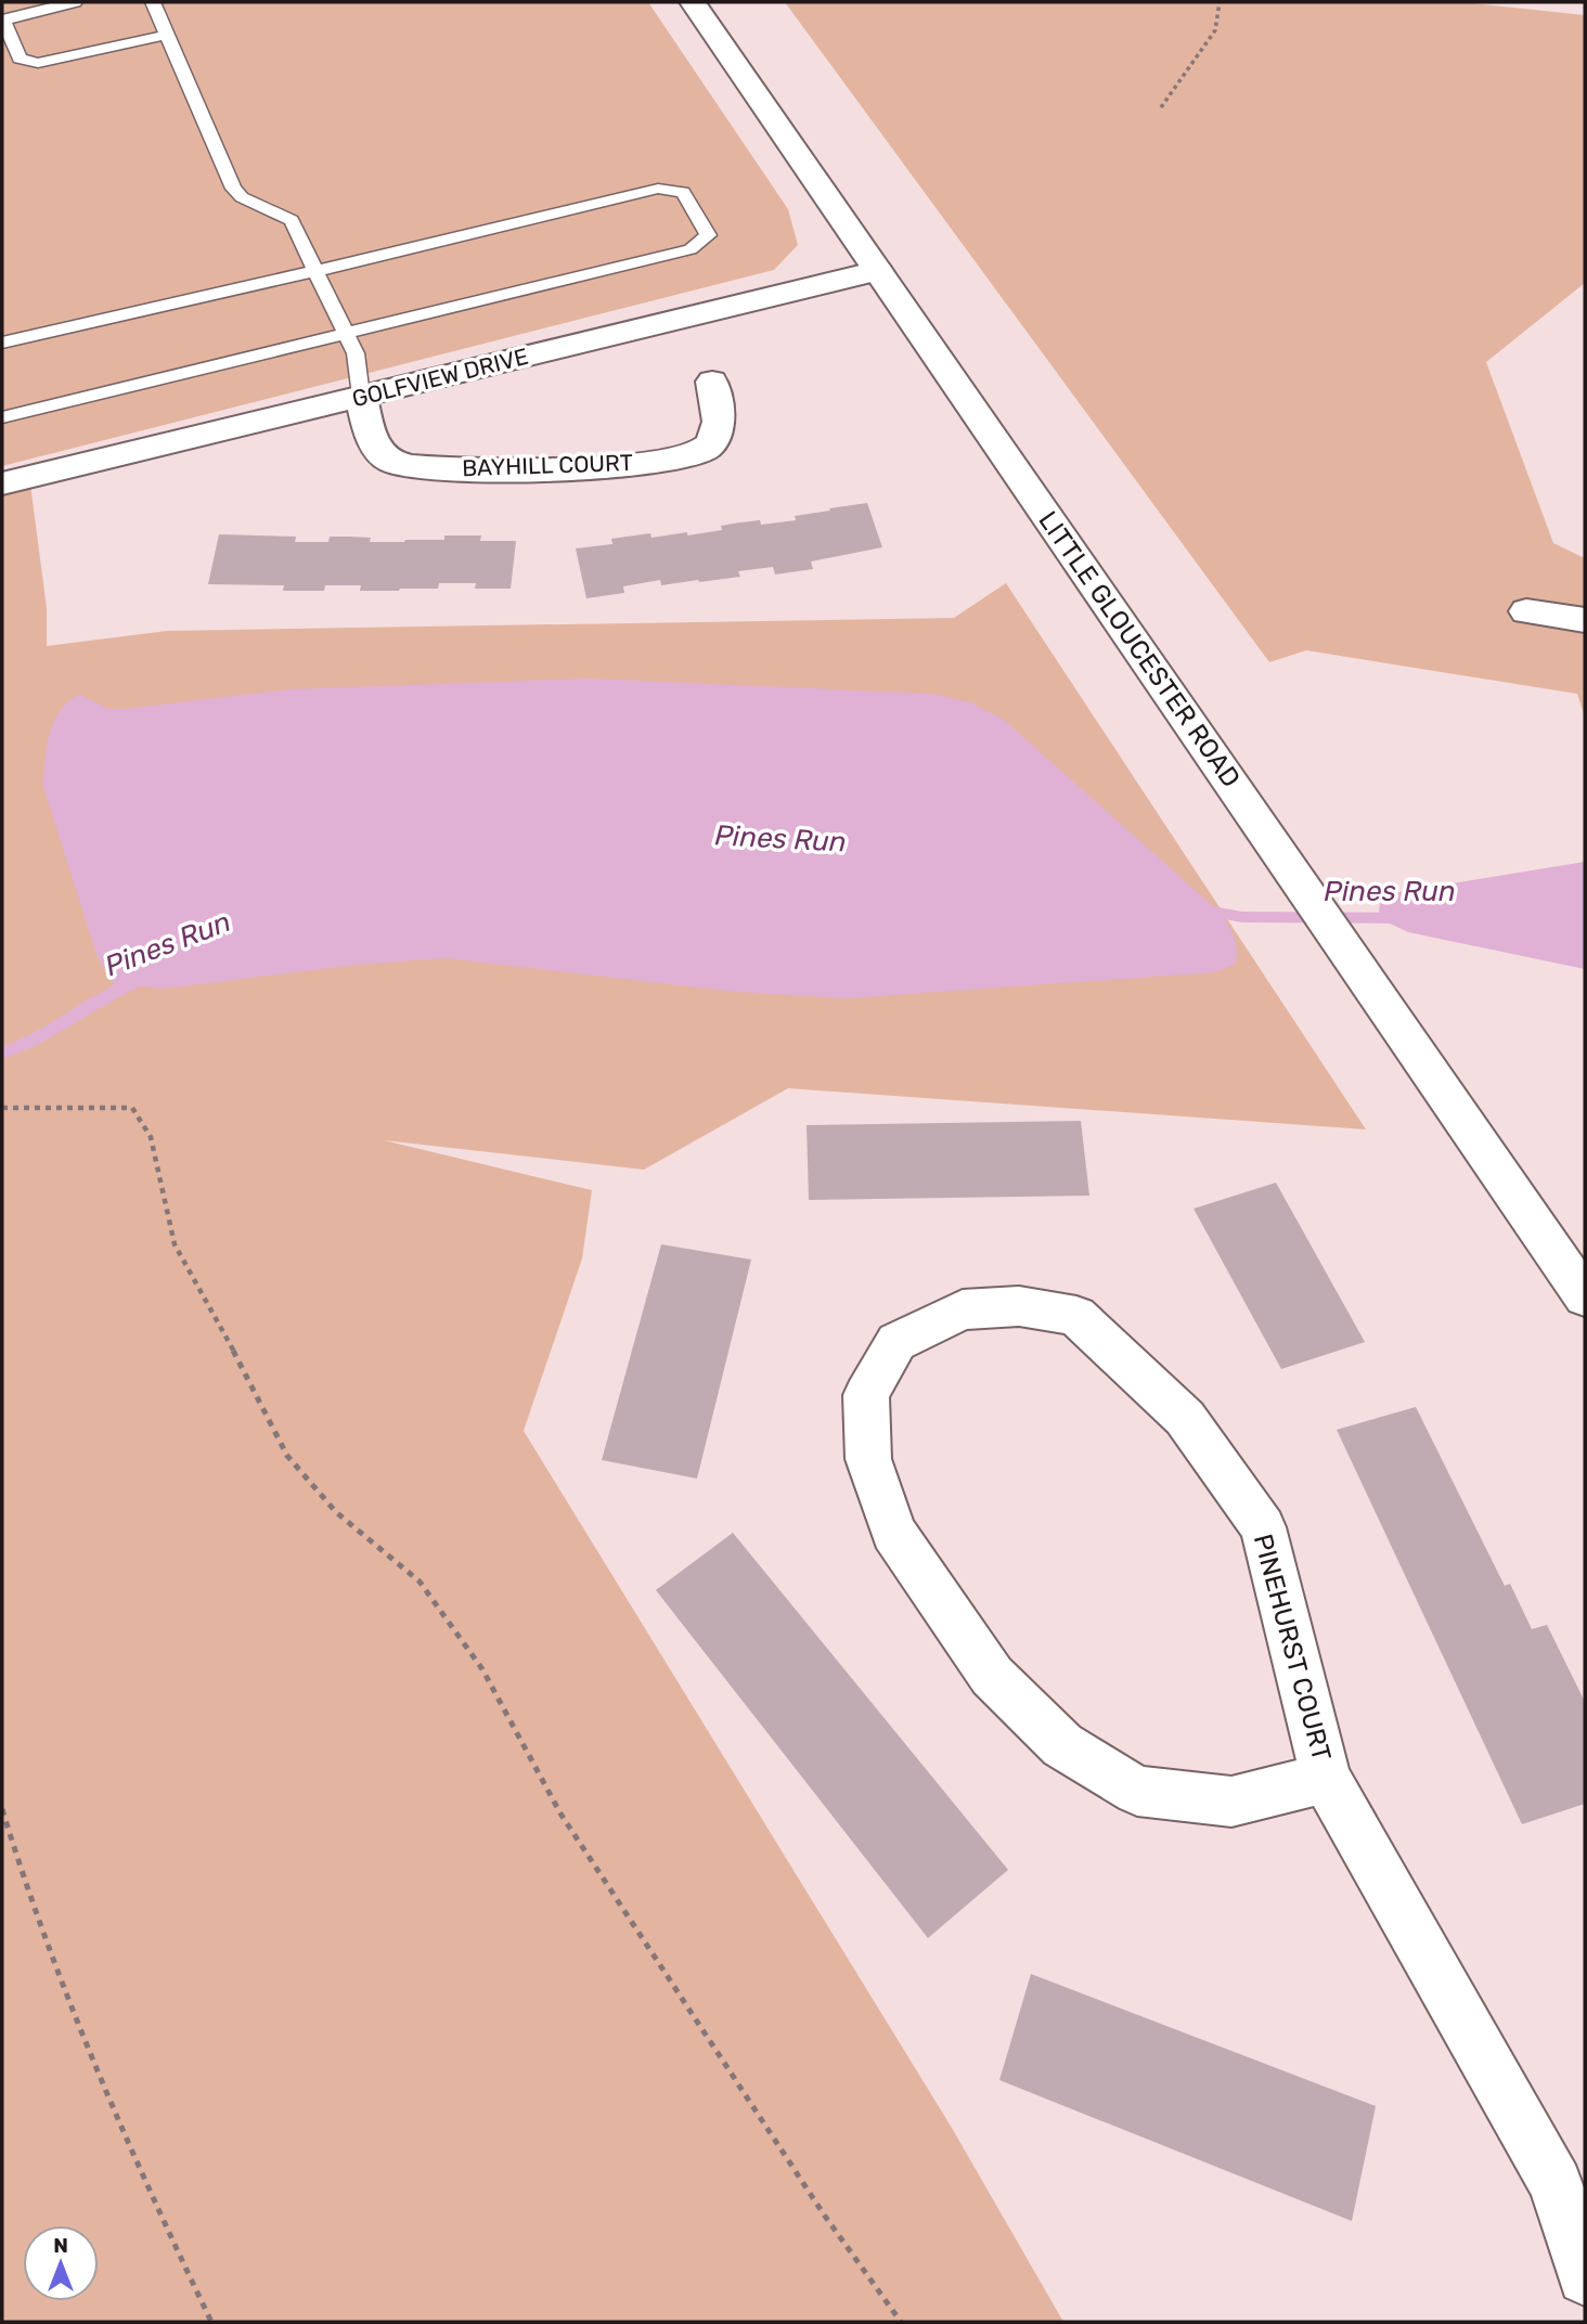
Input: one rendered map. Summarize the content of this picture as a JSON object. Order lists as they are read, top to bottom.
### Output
{
  "streets": {
    "street": [
      "GOLFVIEW DRIVE",
      "BAYHILL COURT",
      "LITTLE GLOUCESTER ROAD",
      "PINEHURST COURT"
    ]
  },
  "crossings": [
    ["GOLFVIEW DRIVE", "BAYHILL COURT"],
    ["GOLFVIEW DRIVE", "LITTLE GLOUCESTER ROAD"]
  ],
  "water": ["Pines Run"],
  "north": "top"
}
